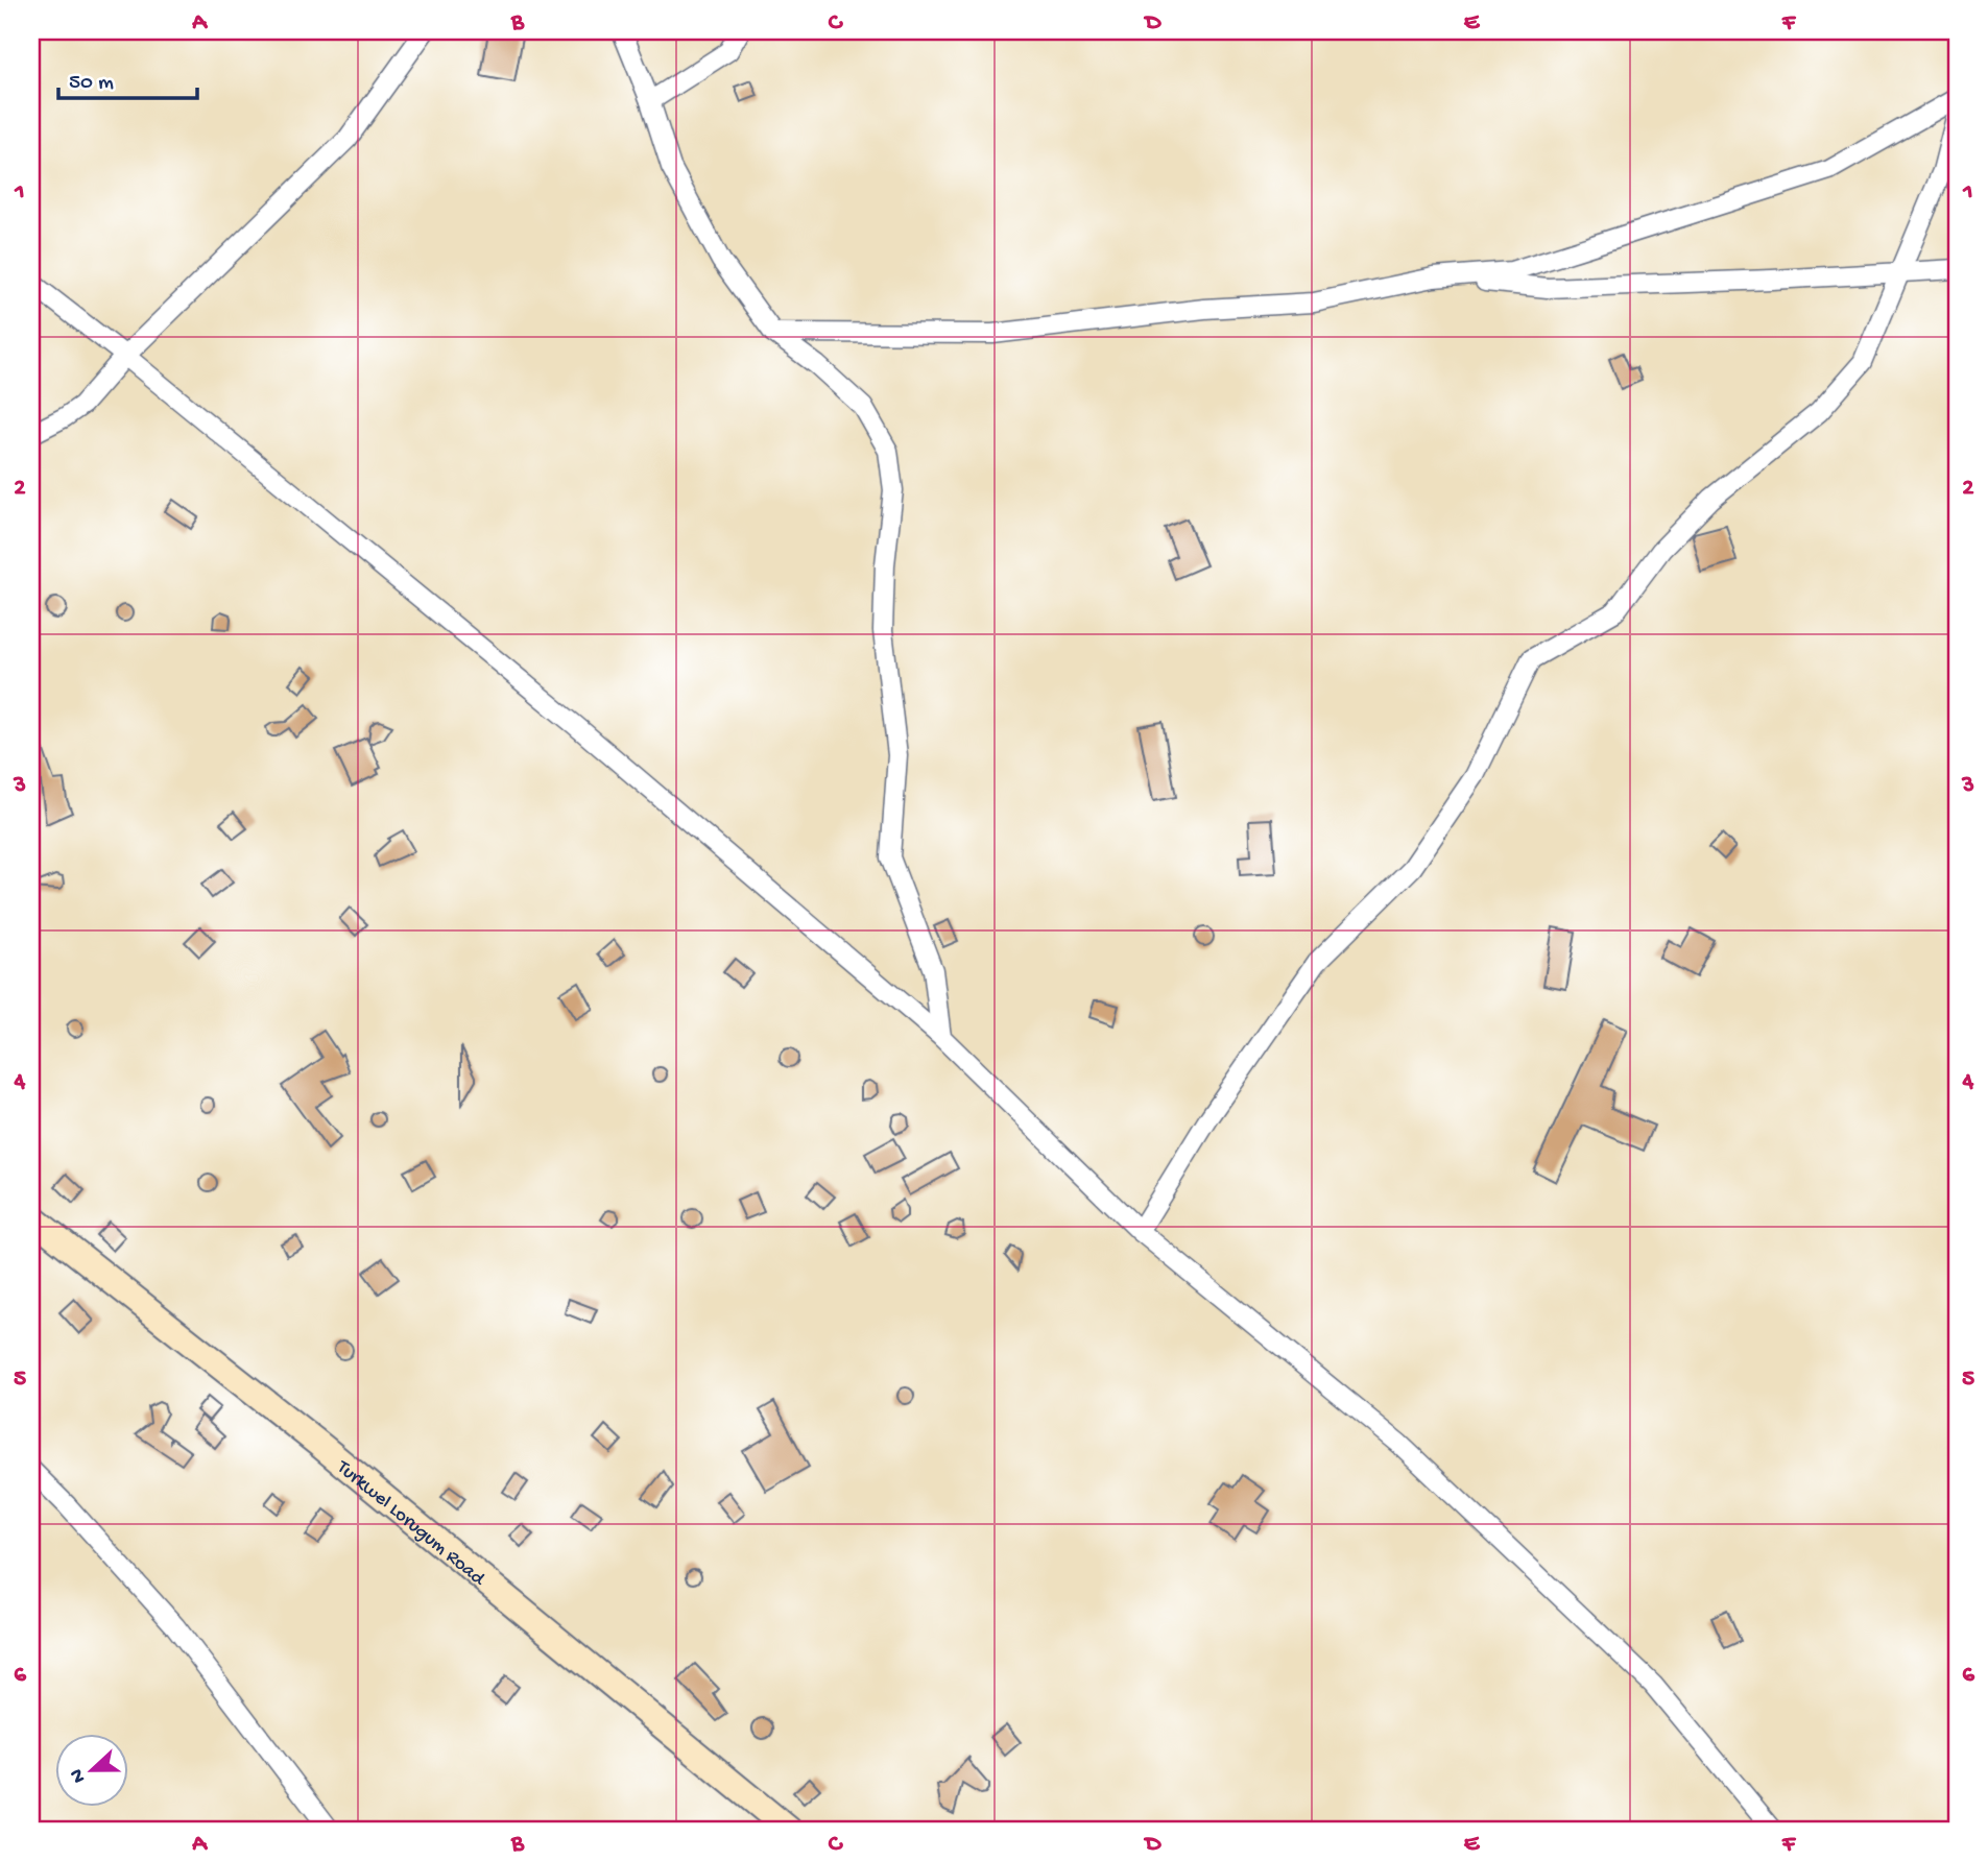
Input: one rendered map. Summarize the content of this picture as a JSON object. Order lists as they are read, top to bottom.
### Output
{
  "streets": {
    "main road": ["Turkwel Lorugum Road"]
  },
  "scale_bar": "50 m",
  "north": "left",
  "grid": {
    "columns": [
      "A",
      "B",
      "C",
      "D",
      "E",
      "F"
    ],
    "rows": [
      "1",
      "2",
      "3",
      "4",
      "5",
      "6"
    ]
  }
}
